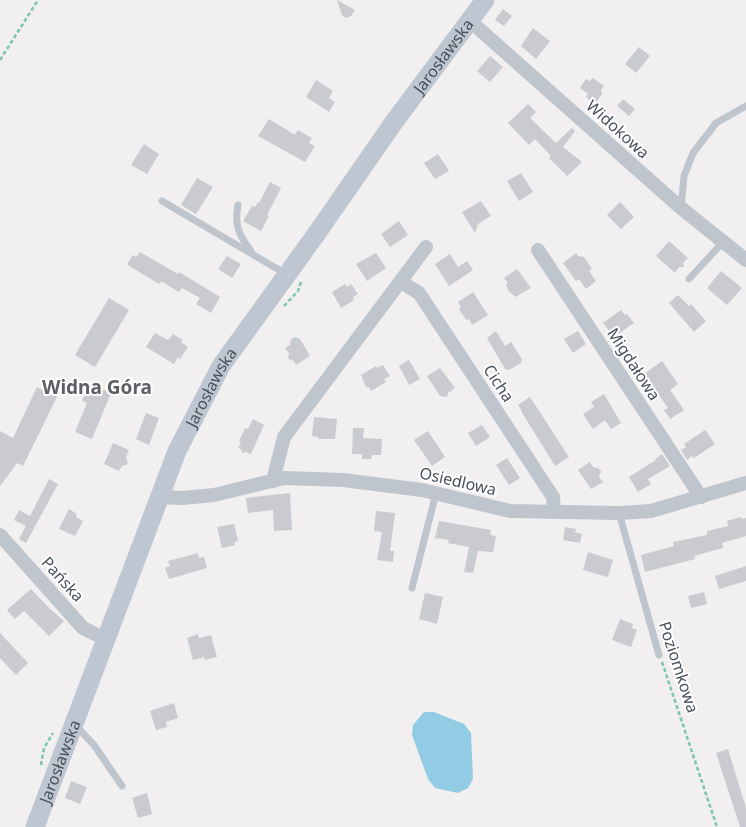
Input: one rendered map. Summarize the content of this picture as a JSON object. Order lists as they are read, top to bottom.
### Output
{
  "streets": {
    "main road": ["Jarosławska"],
    "street": [
      "Widokowa",
      "Migdałowa",
      "Cicha",
      "Osiedlowa",
      "Pańska"
    ],
    "lane": ["Poziomkowa"]
  },
  "crossings": [
    ["Jarosławska", "Widokowa"],
    ["Jarosławska", "Osiedlowa"],
    ["Jarosławska", "Pańska"],
    ["Migdałowa", "Osiedlowa"],
    ["Cicha", "Osiedlowa"],
    ["Osiedlowa", "Poziomkowa"]
  ],
  "districts": ["Widna Góra"]
}
